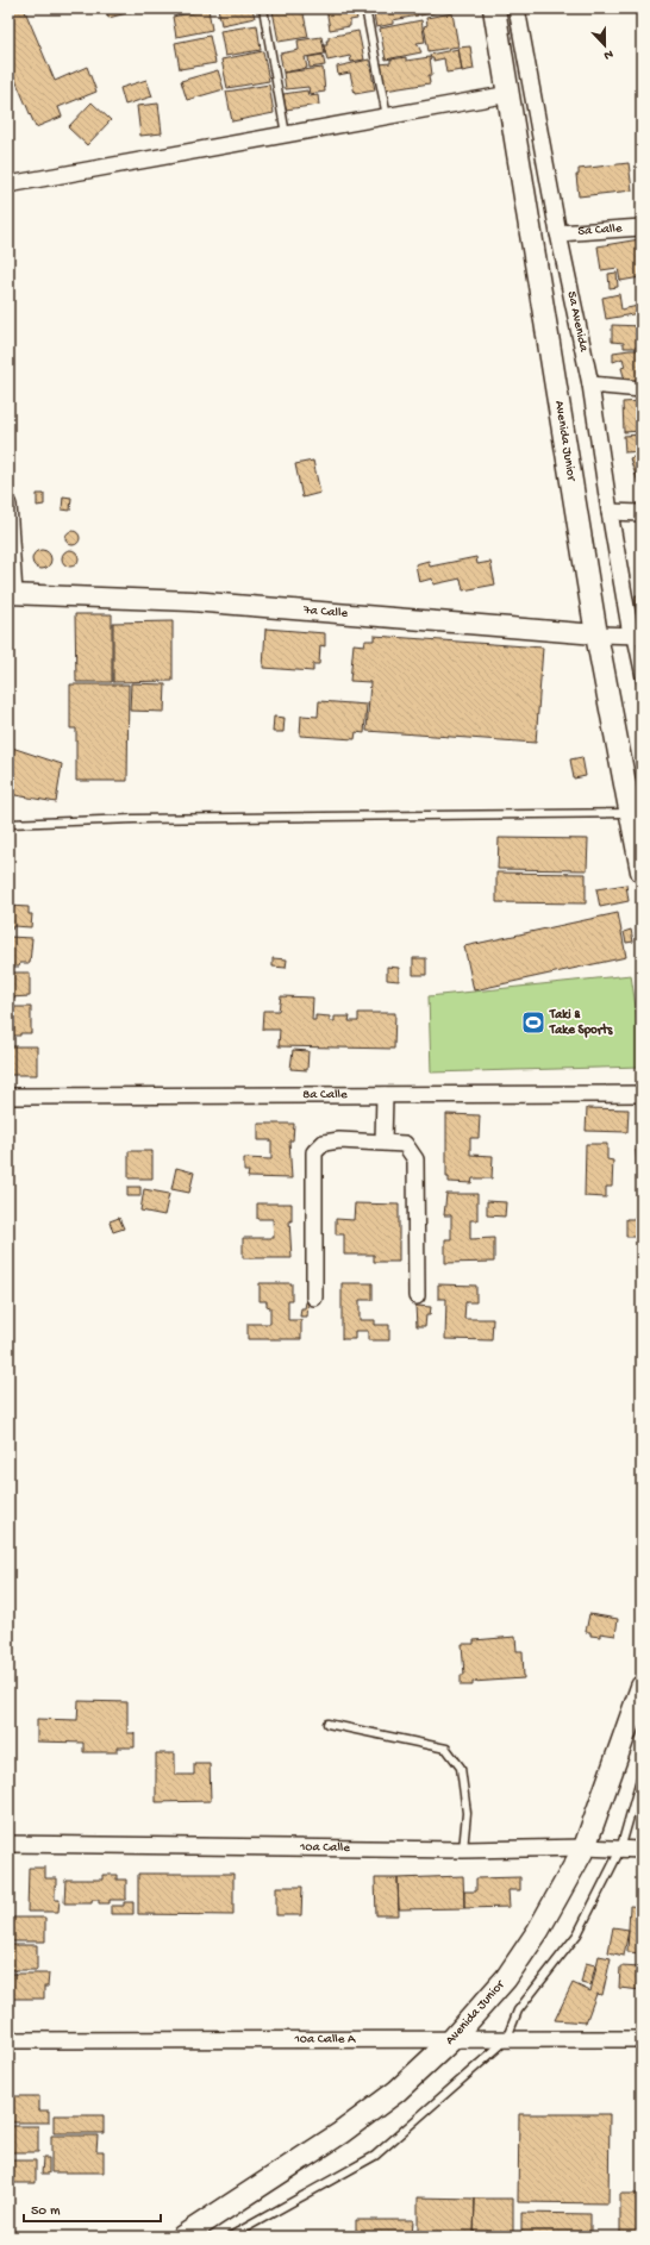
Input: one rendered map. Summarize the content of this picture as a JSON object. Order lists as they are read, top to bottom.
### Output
{
  "streets": {
    "main road": ["Avenida Junior"],
    "street": [
      "5a Calle",
      "5a Avenida",
      "7a Calle",
      "8a Calle",
      "10a Calle",
      "10a Calle A"
    ]
  },
  "crossings": [
    ["5a Calle", "5a Avenida"],
    ["5a Avenida", "7a Calle"],
    ["Avenida Junior", "7a Calle"],
    ["Avenida Junior", "10a Calle"],
    ["Avenida Junior", "10a Calle A"]
  ],
  "places": {
    "sports": ["Taki & Take Sports"]
  },
  "scale_bar": "50 m",
  "north": "bottom"
}
